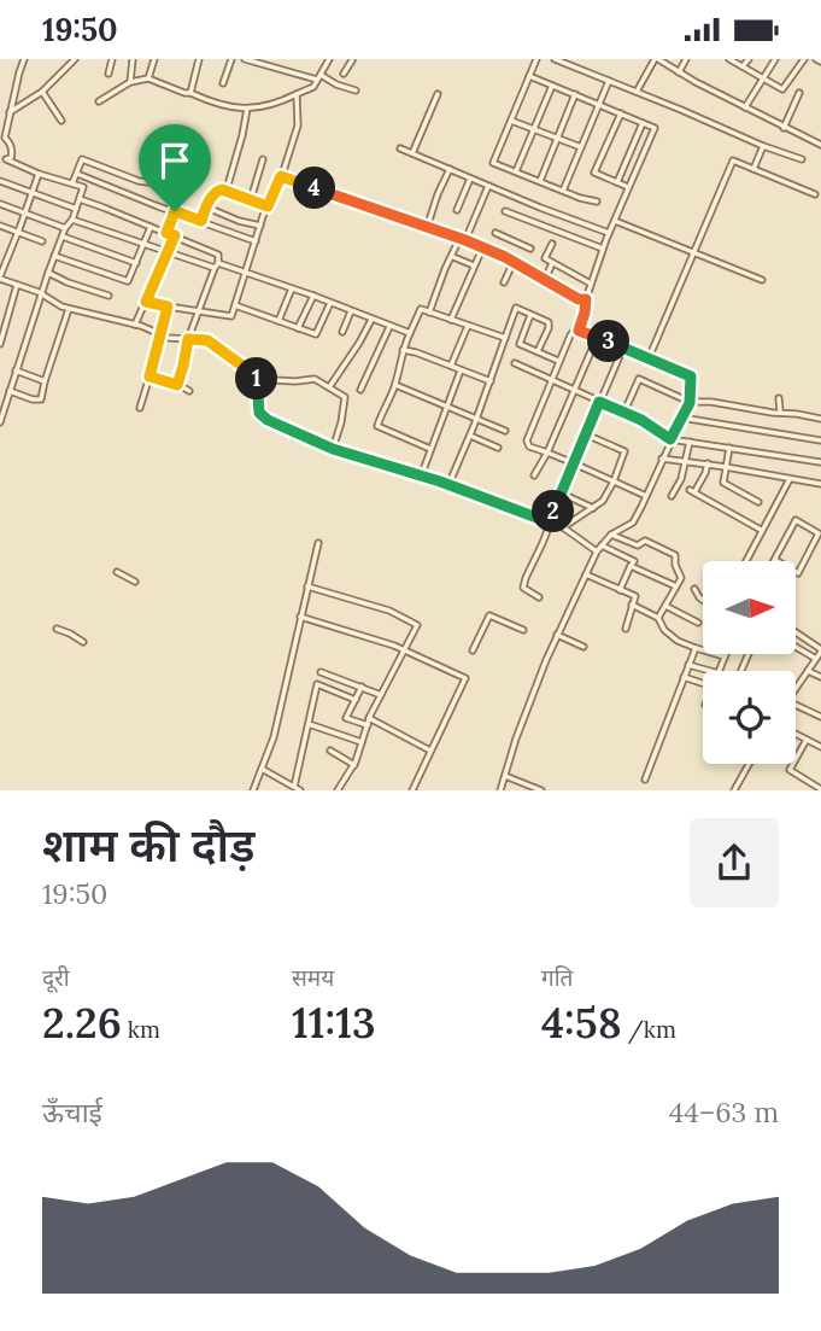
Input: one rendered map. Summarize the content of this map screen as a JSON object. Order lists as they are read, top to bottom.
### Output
{
  "north": "right",
  "page": {
    "status": "19:50",
    "pins": [
      "4",
      "3",
      "1",
      "2"
    ],
    "heading": ["शाम की दौड़", "19:50"],
    "stats": [
      ["दूरी", "2.26 km"],
      ["समय", "11:13"],
      ["गति", "4:58 /km"]
    ],
    "chart": ["ऊँचाई", "44–63 m"]
  }
}
